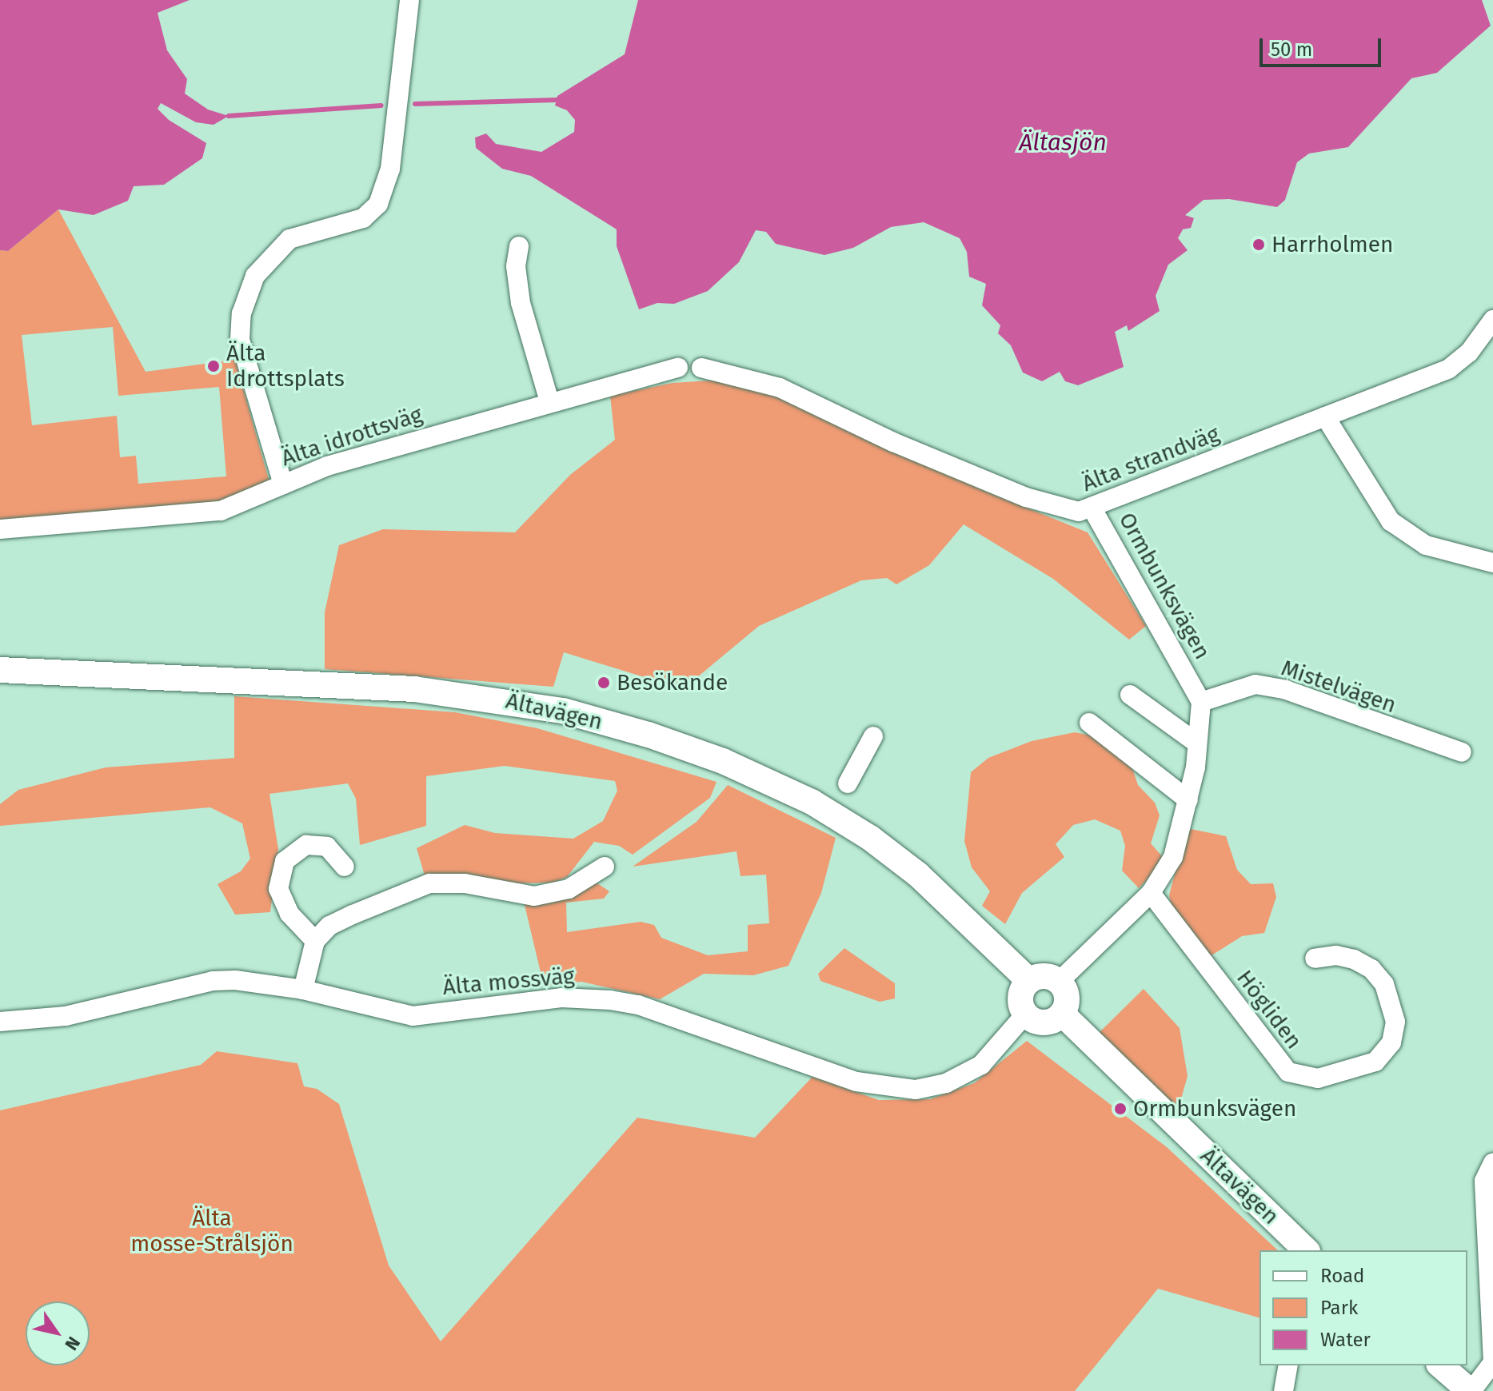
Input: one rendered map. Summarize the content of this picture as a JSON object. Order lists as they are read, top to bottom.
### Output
{
  "streets": {
    "main road": ["Ältavägen"],
    "street": [
      "Älta idrottsväg",
      "Älta strandväg",
      "Ormbunksvägen",
      "Mistelvägen",
      "Älta mossväg",
      "Högliden"
    ]
  },
  "crossings": [
    ["Älta strandväg", "Ormbunksvägen"],
    ["Ormbunksvägen", "Mistelvägen"],
    ["Ältavägen", "Älta mossväg"]
  ],
  "water": ["Ältasjön"],
  "parks": ["Älta mosse-Strålsjön"],
  "places": [
    "Harrholmen",
    "Älta Idrottsplats",
    "Besökande",
    "Ormbunksvägen"
  ],
  "legend": ["Road", "Park", "Water"],
  "scale_bar": "50 m",
  "north": "bottom right"
}
